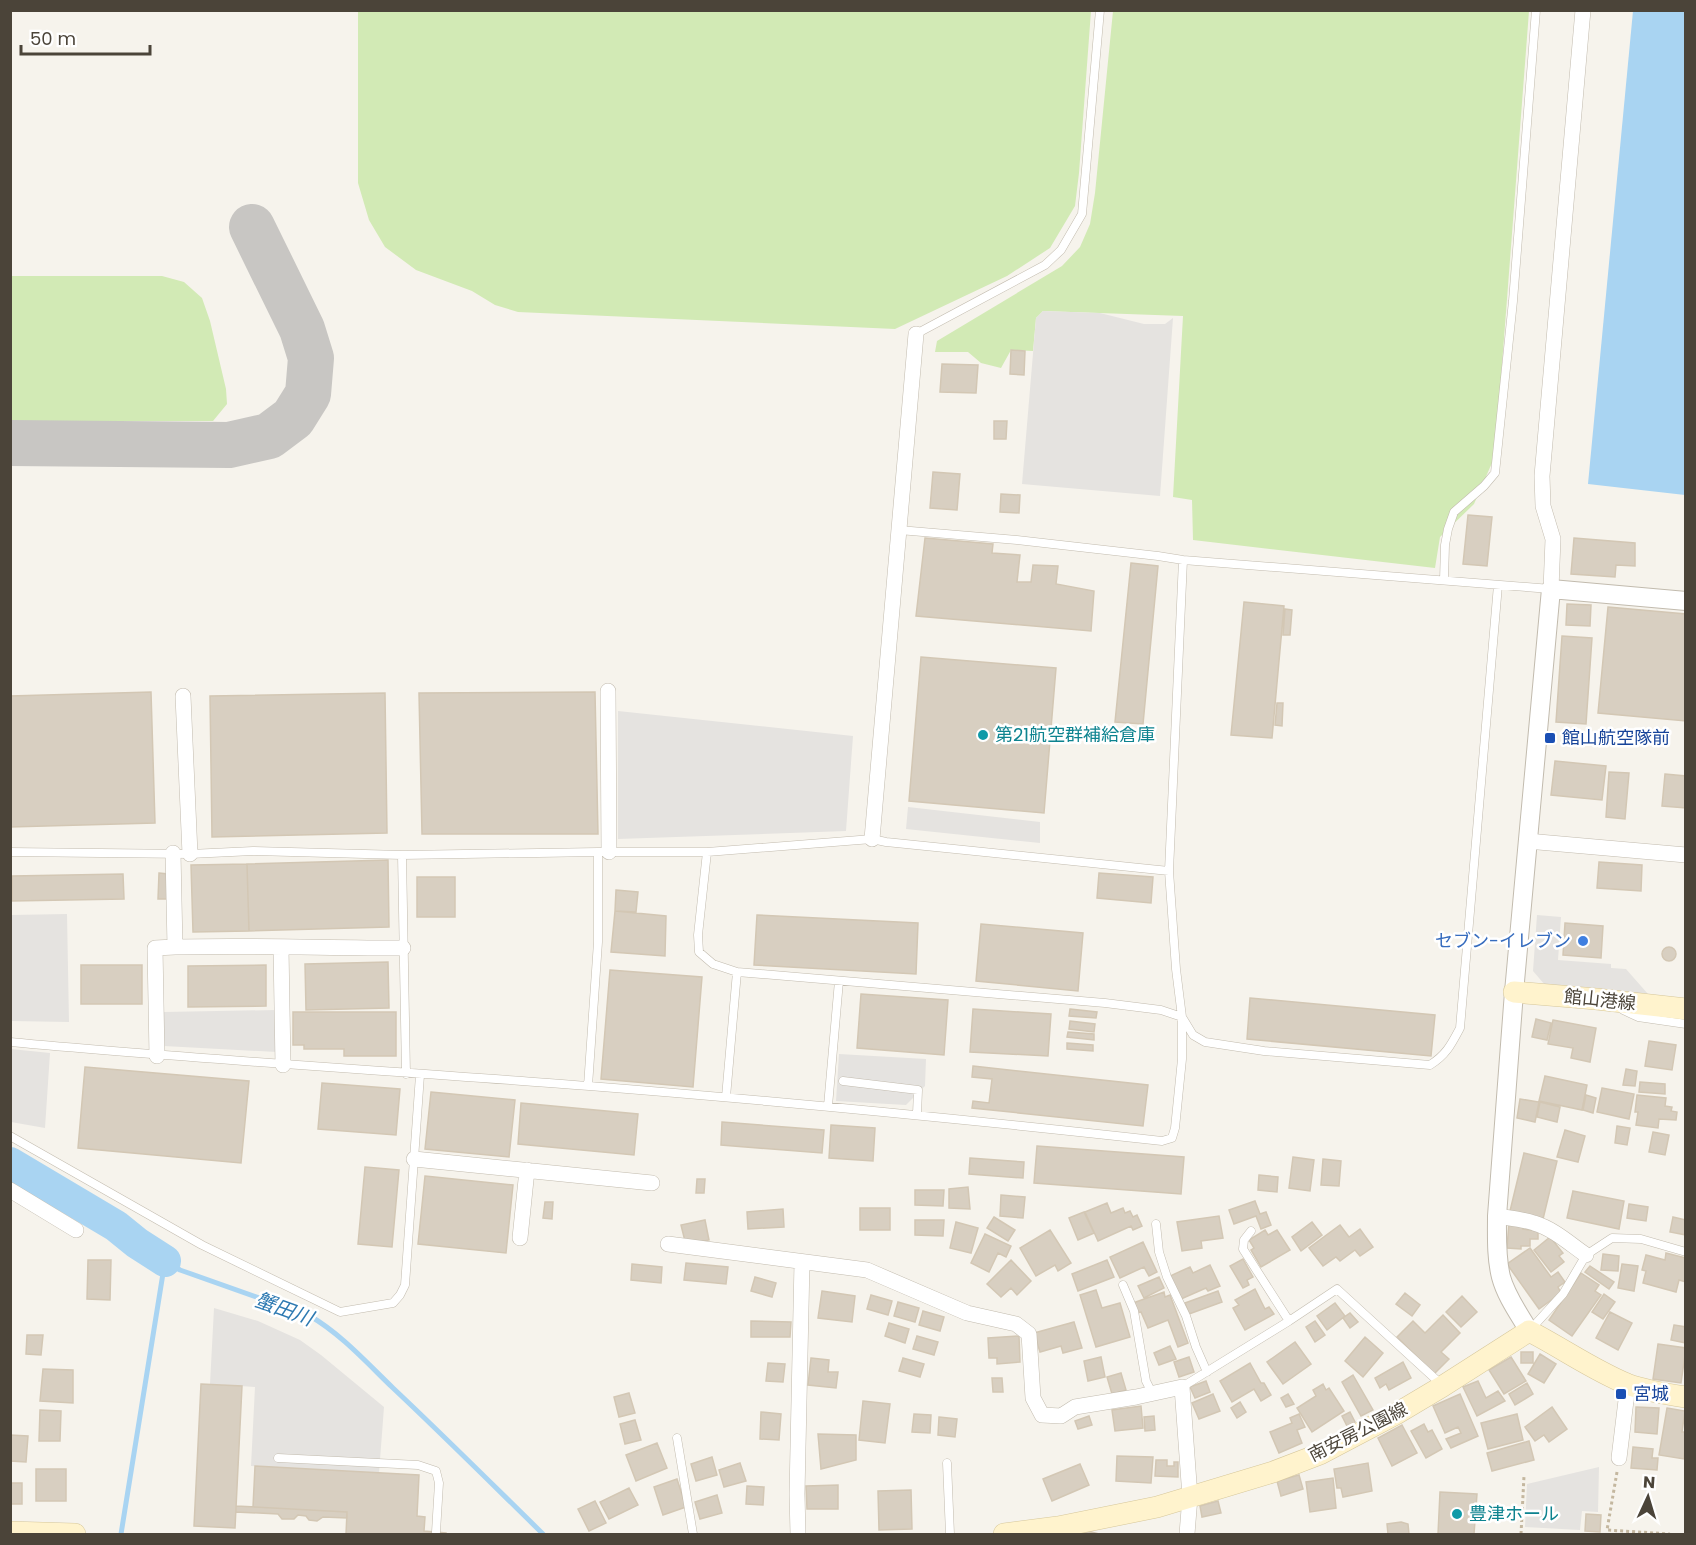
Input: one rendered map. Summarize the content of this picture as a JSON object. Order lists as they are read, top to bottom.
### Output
{
  "streets": {
    "main road": ["館山港線", "南安房公園線"]
  },
  "water": ["蟹田川"],
  "places": {
    "other": ["第21航空群補給倉庫", "セブン-イレブン", "豊津ホール"],
    "transit": ["館山航空隊前", "宮城"]
  },
  "scale_bar": "50 m",
  "north": "top"
}
